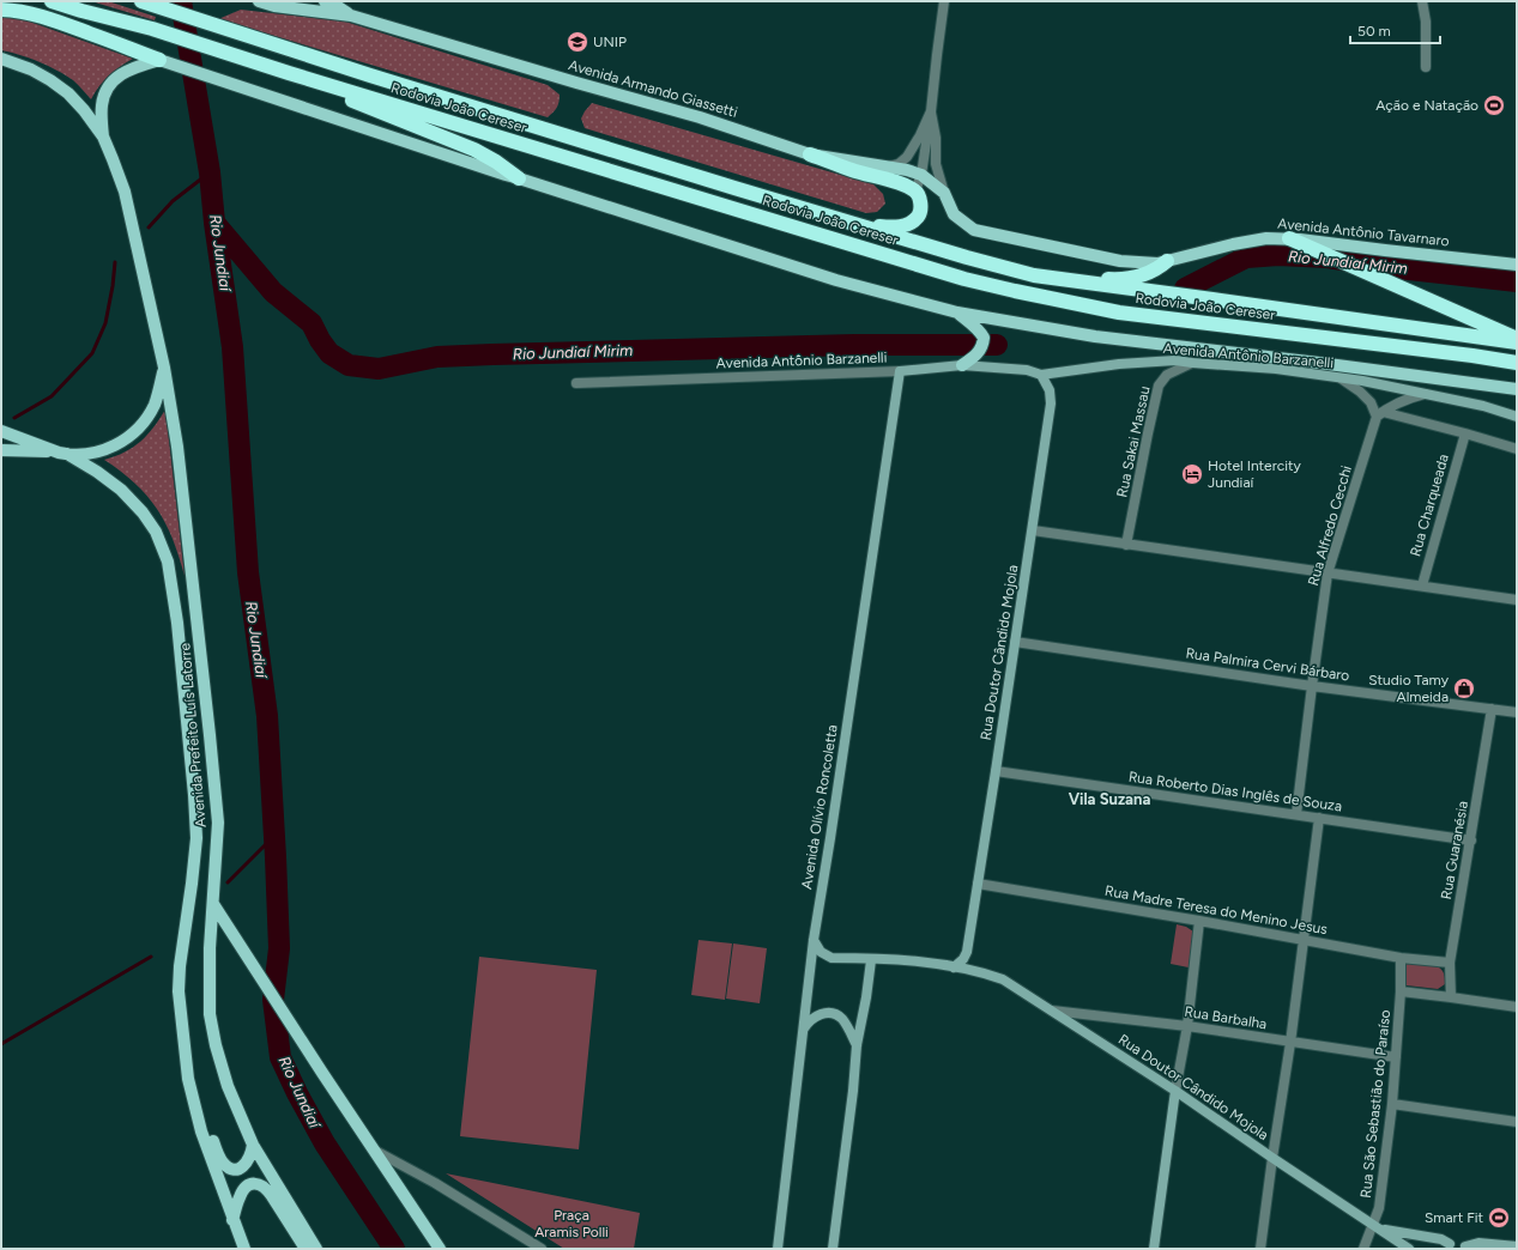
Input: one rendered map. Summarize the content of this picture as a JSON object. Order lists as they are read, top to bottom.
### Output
{
  "streets": {
    "highway": ["Rodovia João Cereser"],
    "main road": ["Avenida Armando Giassetti", "Avenida Antônio Tavarnaro", "Avenida Prefeito Luís Latorre"],
    "street": [
      "Avenida Antônio Barzanelli",
      "Rua Sakai Massau",
      "Rua Charqueada",
      "Rua Alfredo Cecchi",
      "Rua Doutor Cândido Mojola",
      "Rua Palmira Cervi Bárbaro",
      "Rua Roberto Dias Inglês de Souza",
      "Avenida Olívio Roncoletta",
      "Rua Guaranésia",
      "Rua Madre Teresa do Menino Jesus",
      "Rua Barbalha",
      "Rua São Sebastião do Paraíso"
    ]
  },
  "crossings": [
    ["Avenida Armando Giassetti", "Avenida Antônio Tavarnaro"],
    ["Avenida Antônio Barzanelli", "Rua Sakai Massau"],
    ["Avenida Antônio Barzanelli", "Rua Doutor Cândido Mojola"],
    ["Avenida Antônio Barzanelli", "Avenida Olívio Roncoletta"],
    ["Rua Alfredo Cecchi", "Rua Palmira Cervi Bárbaro"],
    ["Rua Alfredo Cecchi", "Rua Roberto Dias Inglês de Souza"],
    ["Rua Doutor Cândido Mojola", "Rua Palmira Cervi Bárbaro"],
    ["Rua Doutor Cândido Mojola", "Rua Roberto Dias Inglês de Souza"],
    ["Rua Doutor Cândido Mojola", "Avenida Olívio Roncoletta"],
    ["Rua Doutor Cândido Mojola", "Rua Madre Teresa do Menino Jesus"],
    ["Rua Doutor Cândido Mojola", "Rua Barbalha"],
    ["Rua Doutor Cândido Mojola", "Rua São Sebastião do Paraíso"],
    ["Rua Palmira Cervi Bárbaro", "Rua Guaranésia"],
    ["Rua Roberto Dias Inglês de Souza", "Rua Guaranésia"],
    ["Rua Guaranésia", "Rua Madre Teresa do Menino Jesus"],
    ["Rua Madre Teresa do Menino Jesus", "Rua São Sebastião do Paraíso"],
    ["Rua Barbalha", "Rua São Sebastião do Paraíso"]
  ],
  "districts": ["Vila Suzana"],
  "water": ["Rio Jundiaí", "Rio Jundiaí Mirim"],
  "parks": ["Praça Aramis Polli"],
  "places": {
    "school or university": ["UNIP"],
    "sports": ["Ação e Natação", "Smart Fit"],
    "hotel": ["Hotel Intercity Jundiaí"],
    "shop": ["Studio Tamy Almeida"]
  },
  "scale_bar": "50 m"
}
